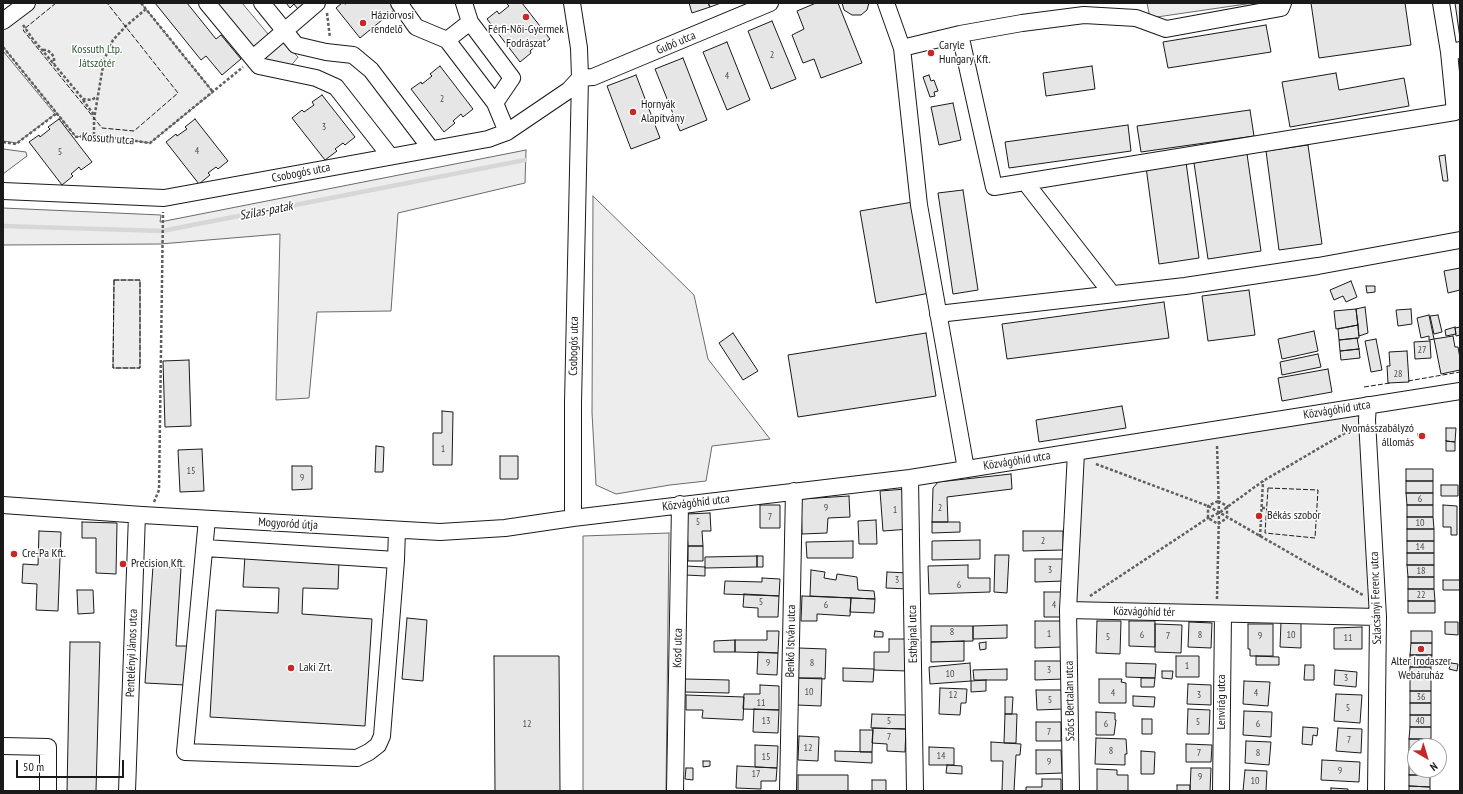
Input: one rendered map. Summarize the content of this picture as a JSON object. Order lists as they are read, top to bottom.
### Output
{
  "streets": {
    "street": [
      "Gubó utca",
      "Csobogós utca",
      "Közvágóhíd utca",
      "Mogyoród útja",
      "Szlacsányi Ferenc utca",
      "Közvágóhíd tér",
      "Esthajnal utca",
      "Benkő István utca",
      "Kosd utca",
      "Pentelényi János utca",
      "Szőcs Bertalan utca",
      "Lenvirág utca"
    ],
    "path": ["Kossuth utca"]
  },
  "crossings": [
    ["Gubó utca", "Csobogós utca"],
    ["Csobogós utca", "Közvágóhíd utca"],
    ["Csobogós utca", "Mogyoród útja"],
    ["Közvágóhíd utca", "Mogyoród útja"],
    ["Közvágóhíd utca", "Szlacsányi Ferenc utca"],
    ["Közvágóhíd utca", "Esthajnal utca"],
    ["Közvágóhíd utca", "Benkő István utca"],
    ["Közvágóhíd utca", "Kosd utca"],
    ["Mogyoród útja", "Pentelényi János utca"],
    ["Szlacsányi Ferenc utca", "Közvágóhíd tér"],
    ["Közvágóhíd tér", "Szőcs Bertalan utca"],
    ["Közvágóhíd tér", "Lenvirág utca"]
  ],
  "water": ["Szilas-patak"],
  "parks": ["Kossuth Ltp. Játszótér"],
  "places": [
    "Férfi-Női-Gyermek Fodrászat",
    "Háziorvosi rendelő",
    "Caryle Hungary Kft.",
    "Hornyák Alapítvány",
    "Nyomásszabályzó állomás",
    "Békás szobor",
    "Cre-Pa Kft.",
    "Precision Kft.",
    "Alter Irodaszer Webáruház",
    "Laki Zrt."
  ],
  "house_numbers": [
    "2",
    "4",
    "2",
    "3",
    "4",
    "5",
    "27",
    "28",
    "1",
    "15",
    "9",
    "6",
    "9",
    "2",
    "1",
    "7",
    "5",
    "10",
    "2",
    "14",
    "3",
    "18",
    "3",
    "6",
    "22",
    "5",
    "6",
    "4",
    "8",
    "1",
    "6",
    "8",
    "10",
    "7",
    "9",
    "5",
    "11",
    "9",
    "8",
    "1",
    "3",
    "10",
    "3",
    "10",
    "4",
    "4",
    "12",
    "3",
    "36",
    "5",
    "11",
    "5",
    "13",
    "5",
    "40",
    "5",
    "12",
    "6",
    "6",
    "7",
    "7",
    "7",
    "12",
    "8",
    "7",
    "8",
    "14",
    "15",
    "9",
    "9",
    "17",
    "9",
    "10"
  ],
  "scale_bar": "50 m",
  "north": "bottom right"
}
